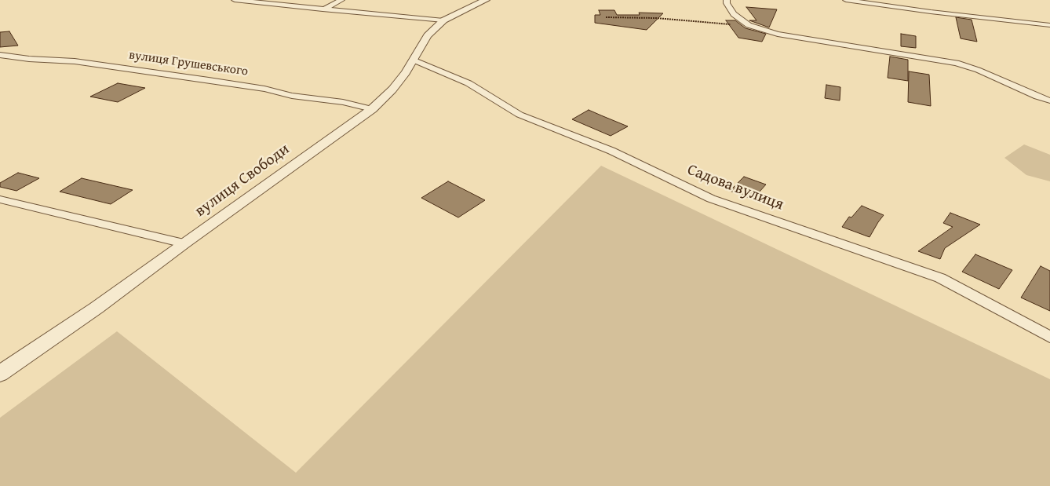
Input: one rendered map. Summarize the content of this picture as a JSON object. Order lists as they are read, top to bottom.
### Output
{
  "streets": {
    "street": ["вулиця Грушевського", "вулиця Свободи", "Садова вулиця"]
  },
  "crossings": [
    ["вулиця Грушевського", "вулиця Свободи"],
    ["вулиця Свободи", "Садова вулиця"]
  ]
}
